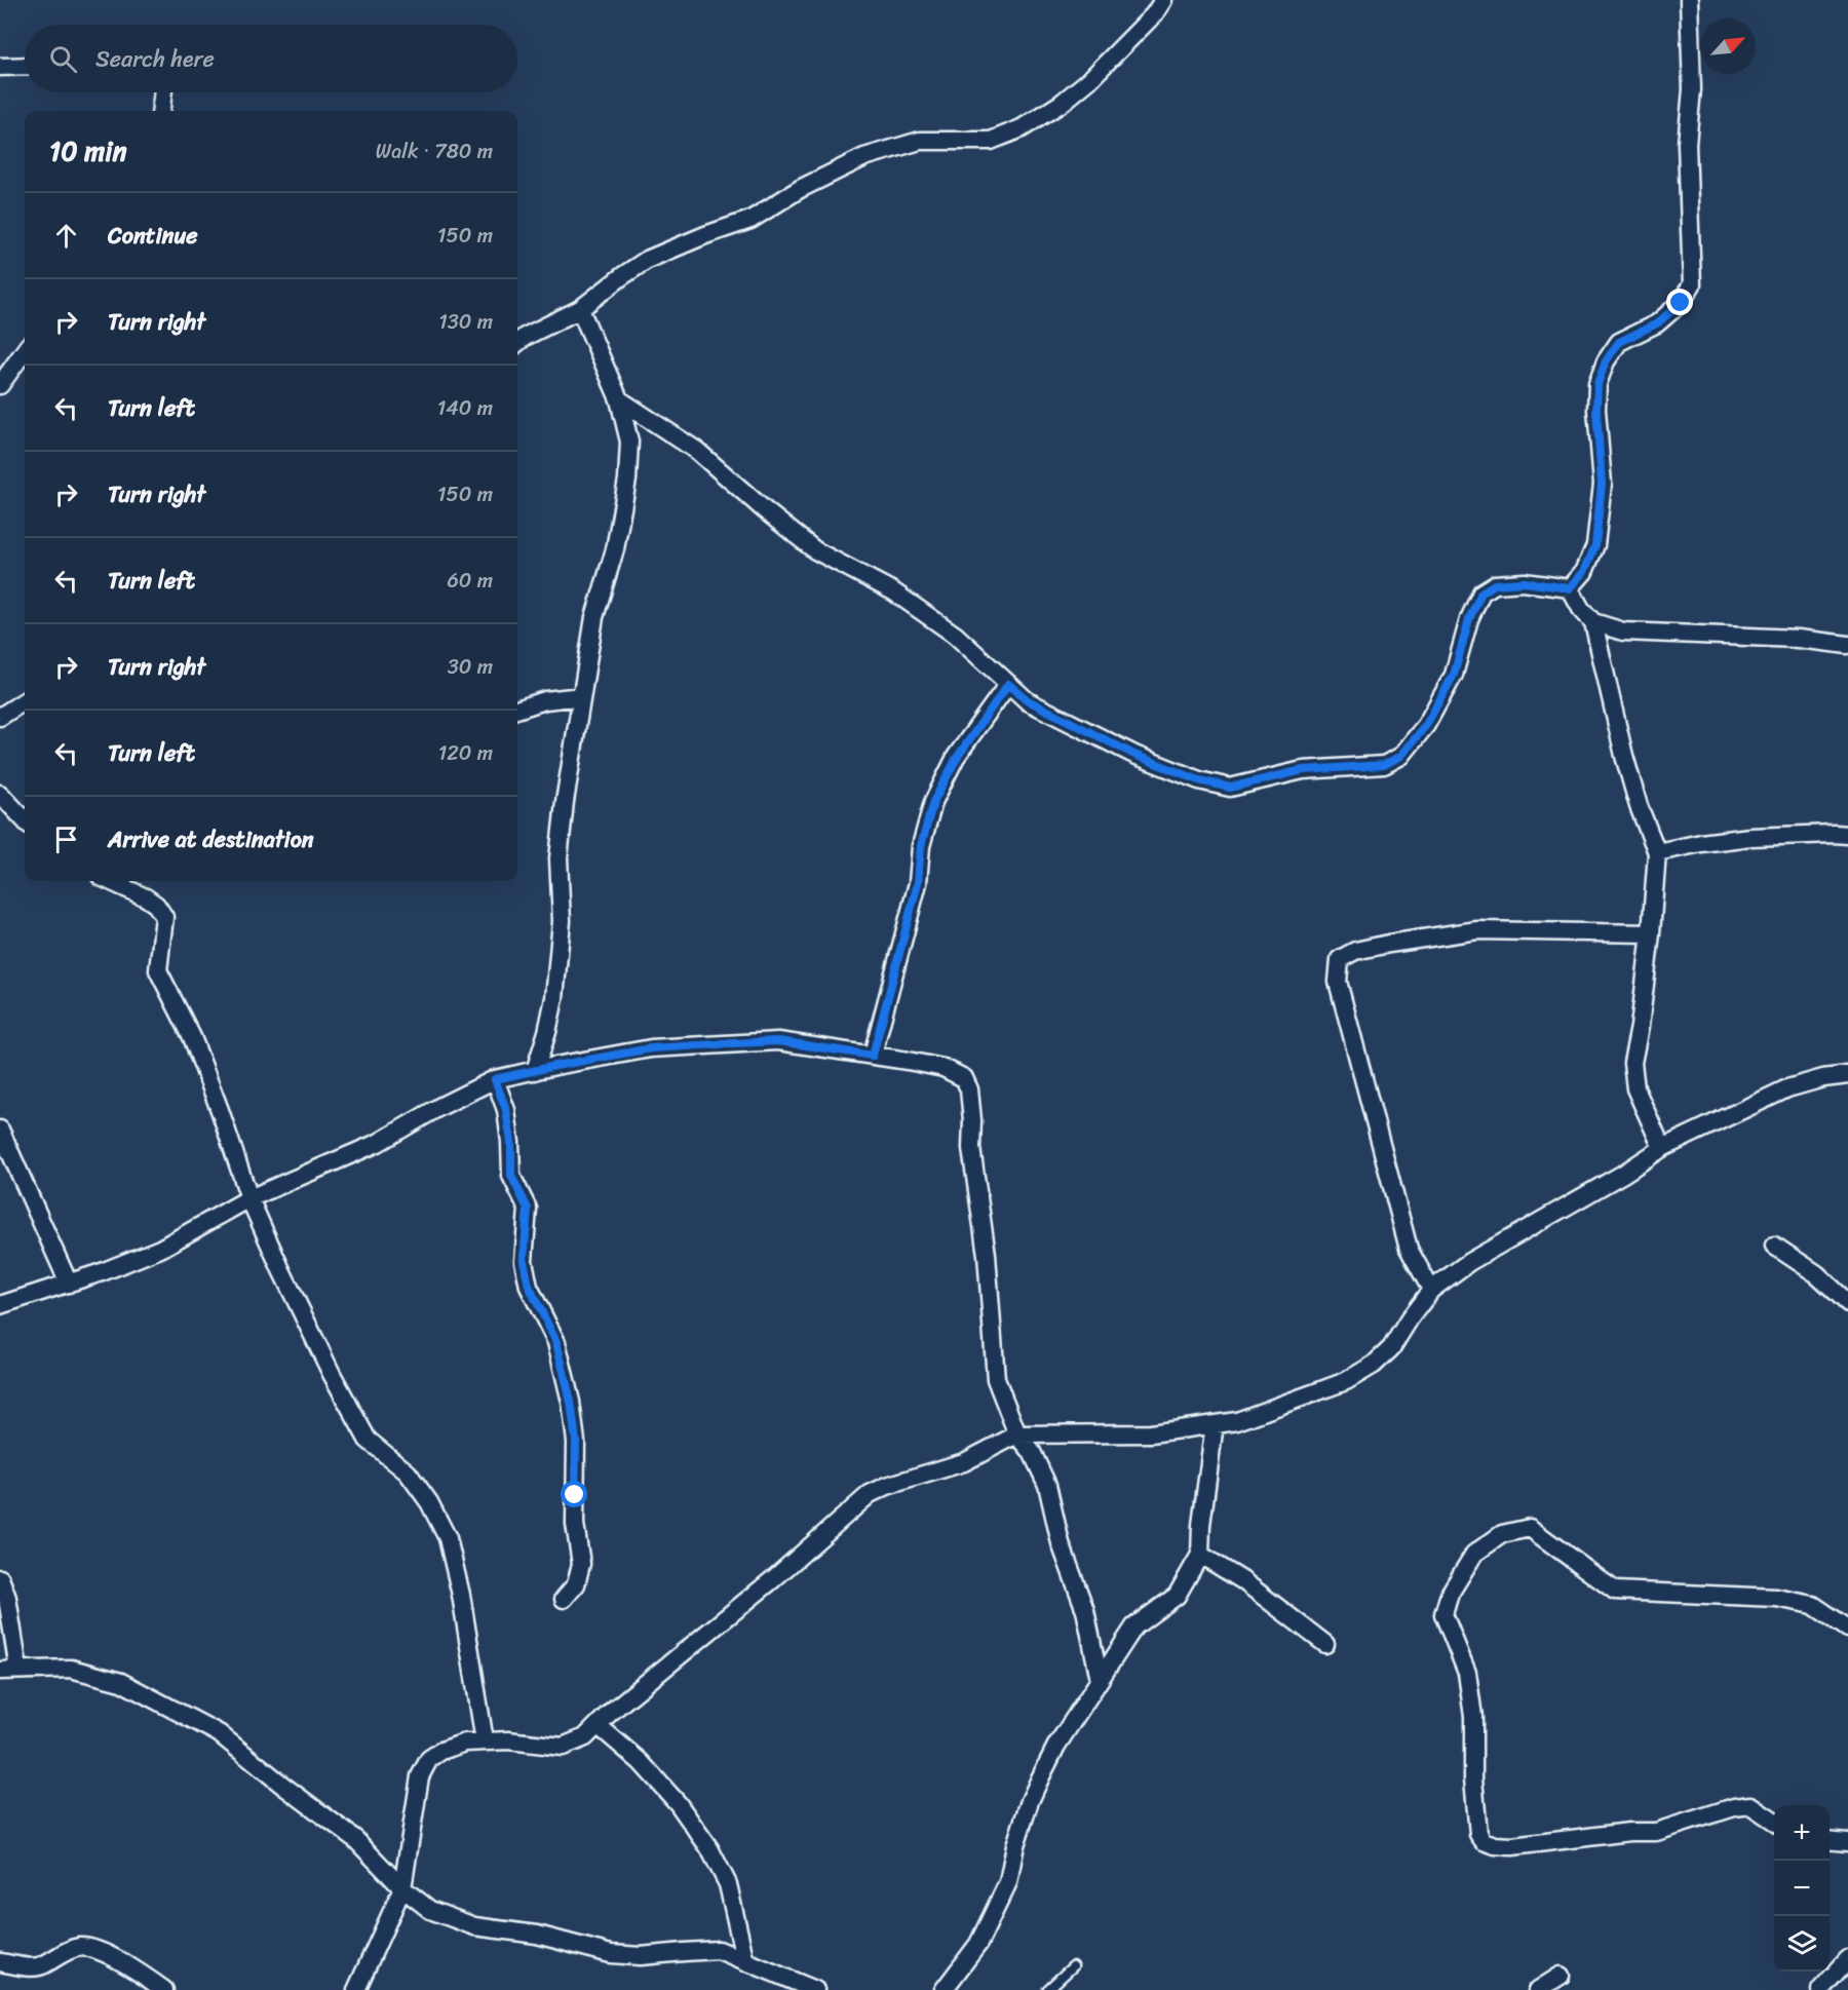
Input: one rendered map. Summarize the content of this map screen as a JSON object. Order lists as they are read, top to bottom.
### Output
{
  "north": "top right",
  "page": {
    "search": "Search here",
    "heading": ["10 min", "Walk · 780 m"],
    "list": [
      ["Continue", "150 m"],
      ["Turn right", "130 m"],
      ["Turn left", "140 m"],
      ["Turn right", "150 m"],
      ["Turn left", "60 m"],
      ["Turn right", "30 m"],
      ["Turn left", "120 m"],
      "Arrive at destination"
    ],
    "map_buttons": ["+", "−"]
  }
}
